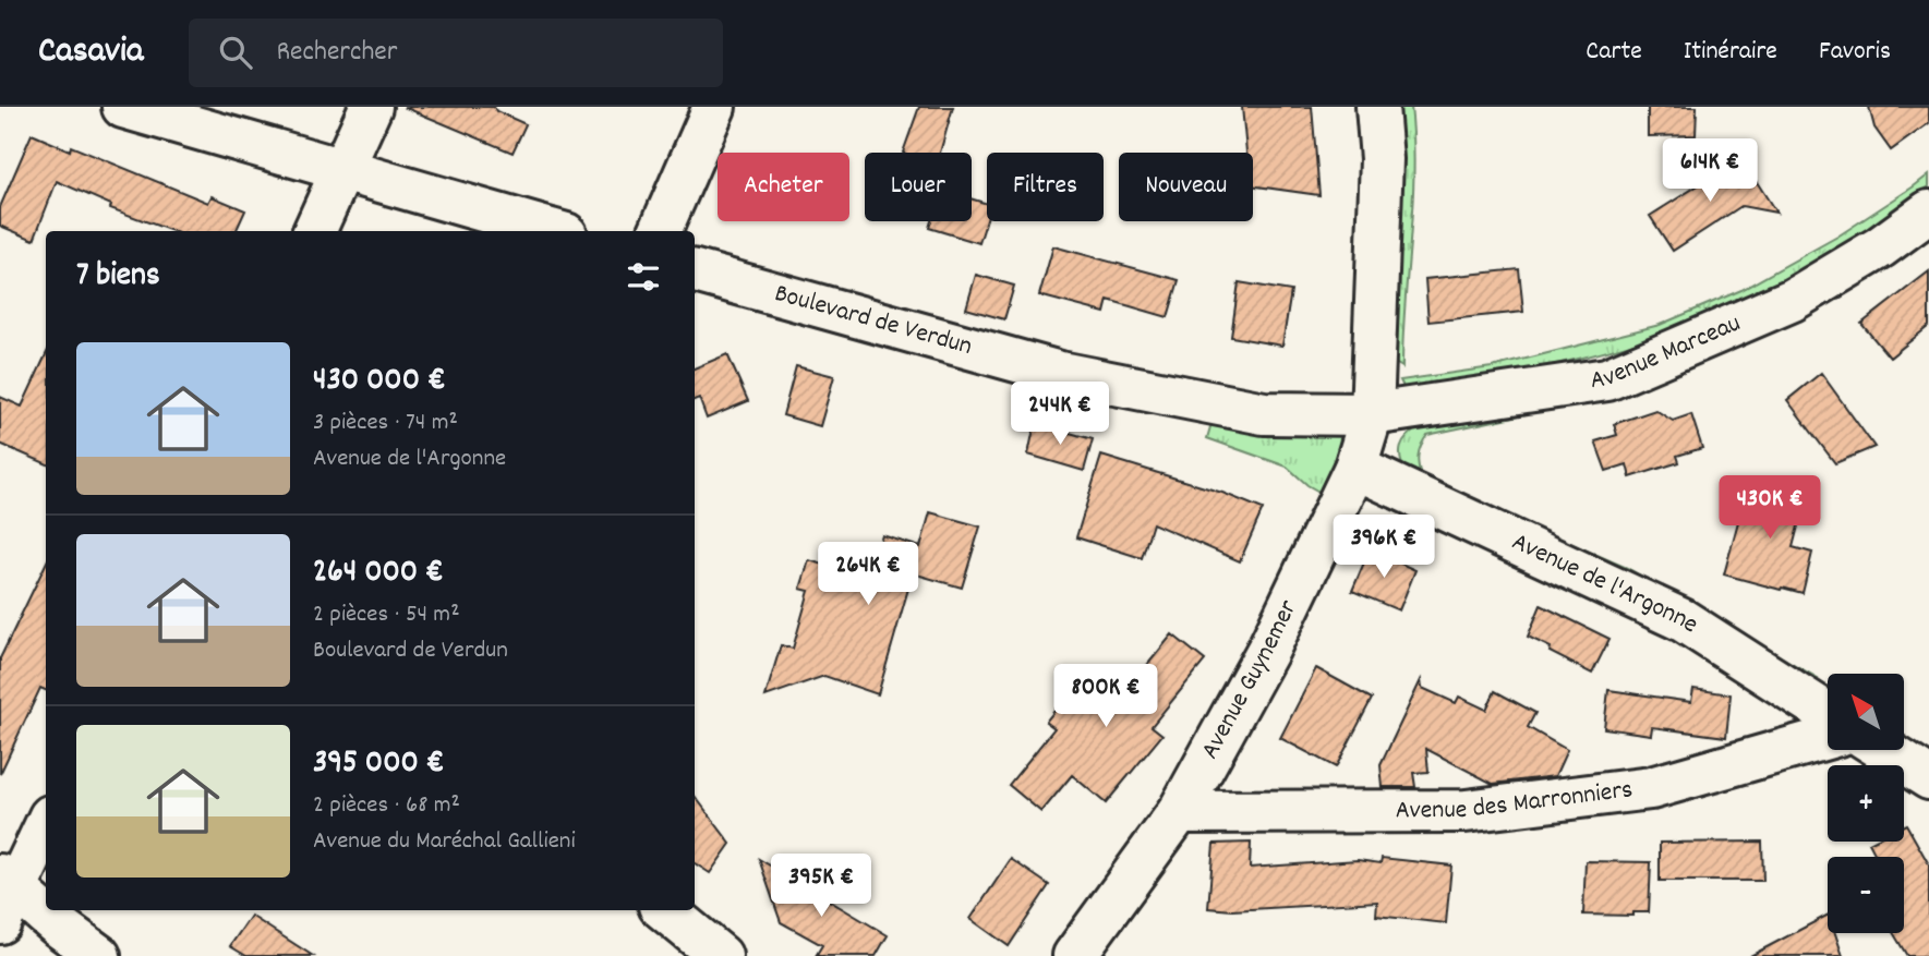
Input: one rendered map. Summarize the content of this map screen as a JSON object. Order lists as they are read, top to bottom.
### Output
{
  "streets": {
    "street": [
      "Boulevard de Verdun",
      "Avenue Marceau",
      "Avenue de l'Argonne",
      "Avenue Guynemer",
      "Avenue des Marronniers"
    ]
  },
  "crossings": [
    ["Boulevard de Verdun", "Avenue Marceau"],
    ["Boulevard de Verdun", "Avenue Guynemer"],
    ["Avenue Marceau", "Avenue Guynemer"],
    ["Avenue de l'Argonne", "Avenue Guynemer"],
    ["Avenue Guynemer", "Avenue des Marronniers"]
  ],
  "north": "top left",
  "page": {
    "header": "Casavia",
    "search": "Rechercher",
    "nav": ["Carte", "Itinéraire", "Favoris"],
    "price": [
      "614K €",
      "244K €",
      "430K €",
      "396K €",
      "264K €",
      "800K €",
      "395K €"
    ],
    "chip": [
      "Acheter",
      "Louer",
      "Filtres",
      "Nouveau"
    ],
    "heading": "7 biens",
    "list": [
      {
        "name": "430 000 €",
        "note": "3 pièces · 74 m² · Avenue de l'Argonne"
      },
      {
        "name": "264 000 €",
        "note": "2 pièces · 54 m² · Boulevard de Verdun"
      },
      {
        "name": "395 000 €",
        "note": "2 pièces · 68 m² · Avenue du Maréchal Gallieni"
      }
    ],
    "map_buttons": ["+", "−"]
  }
}
